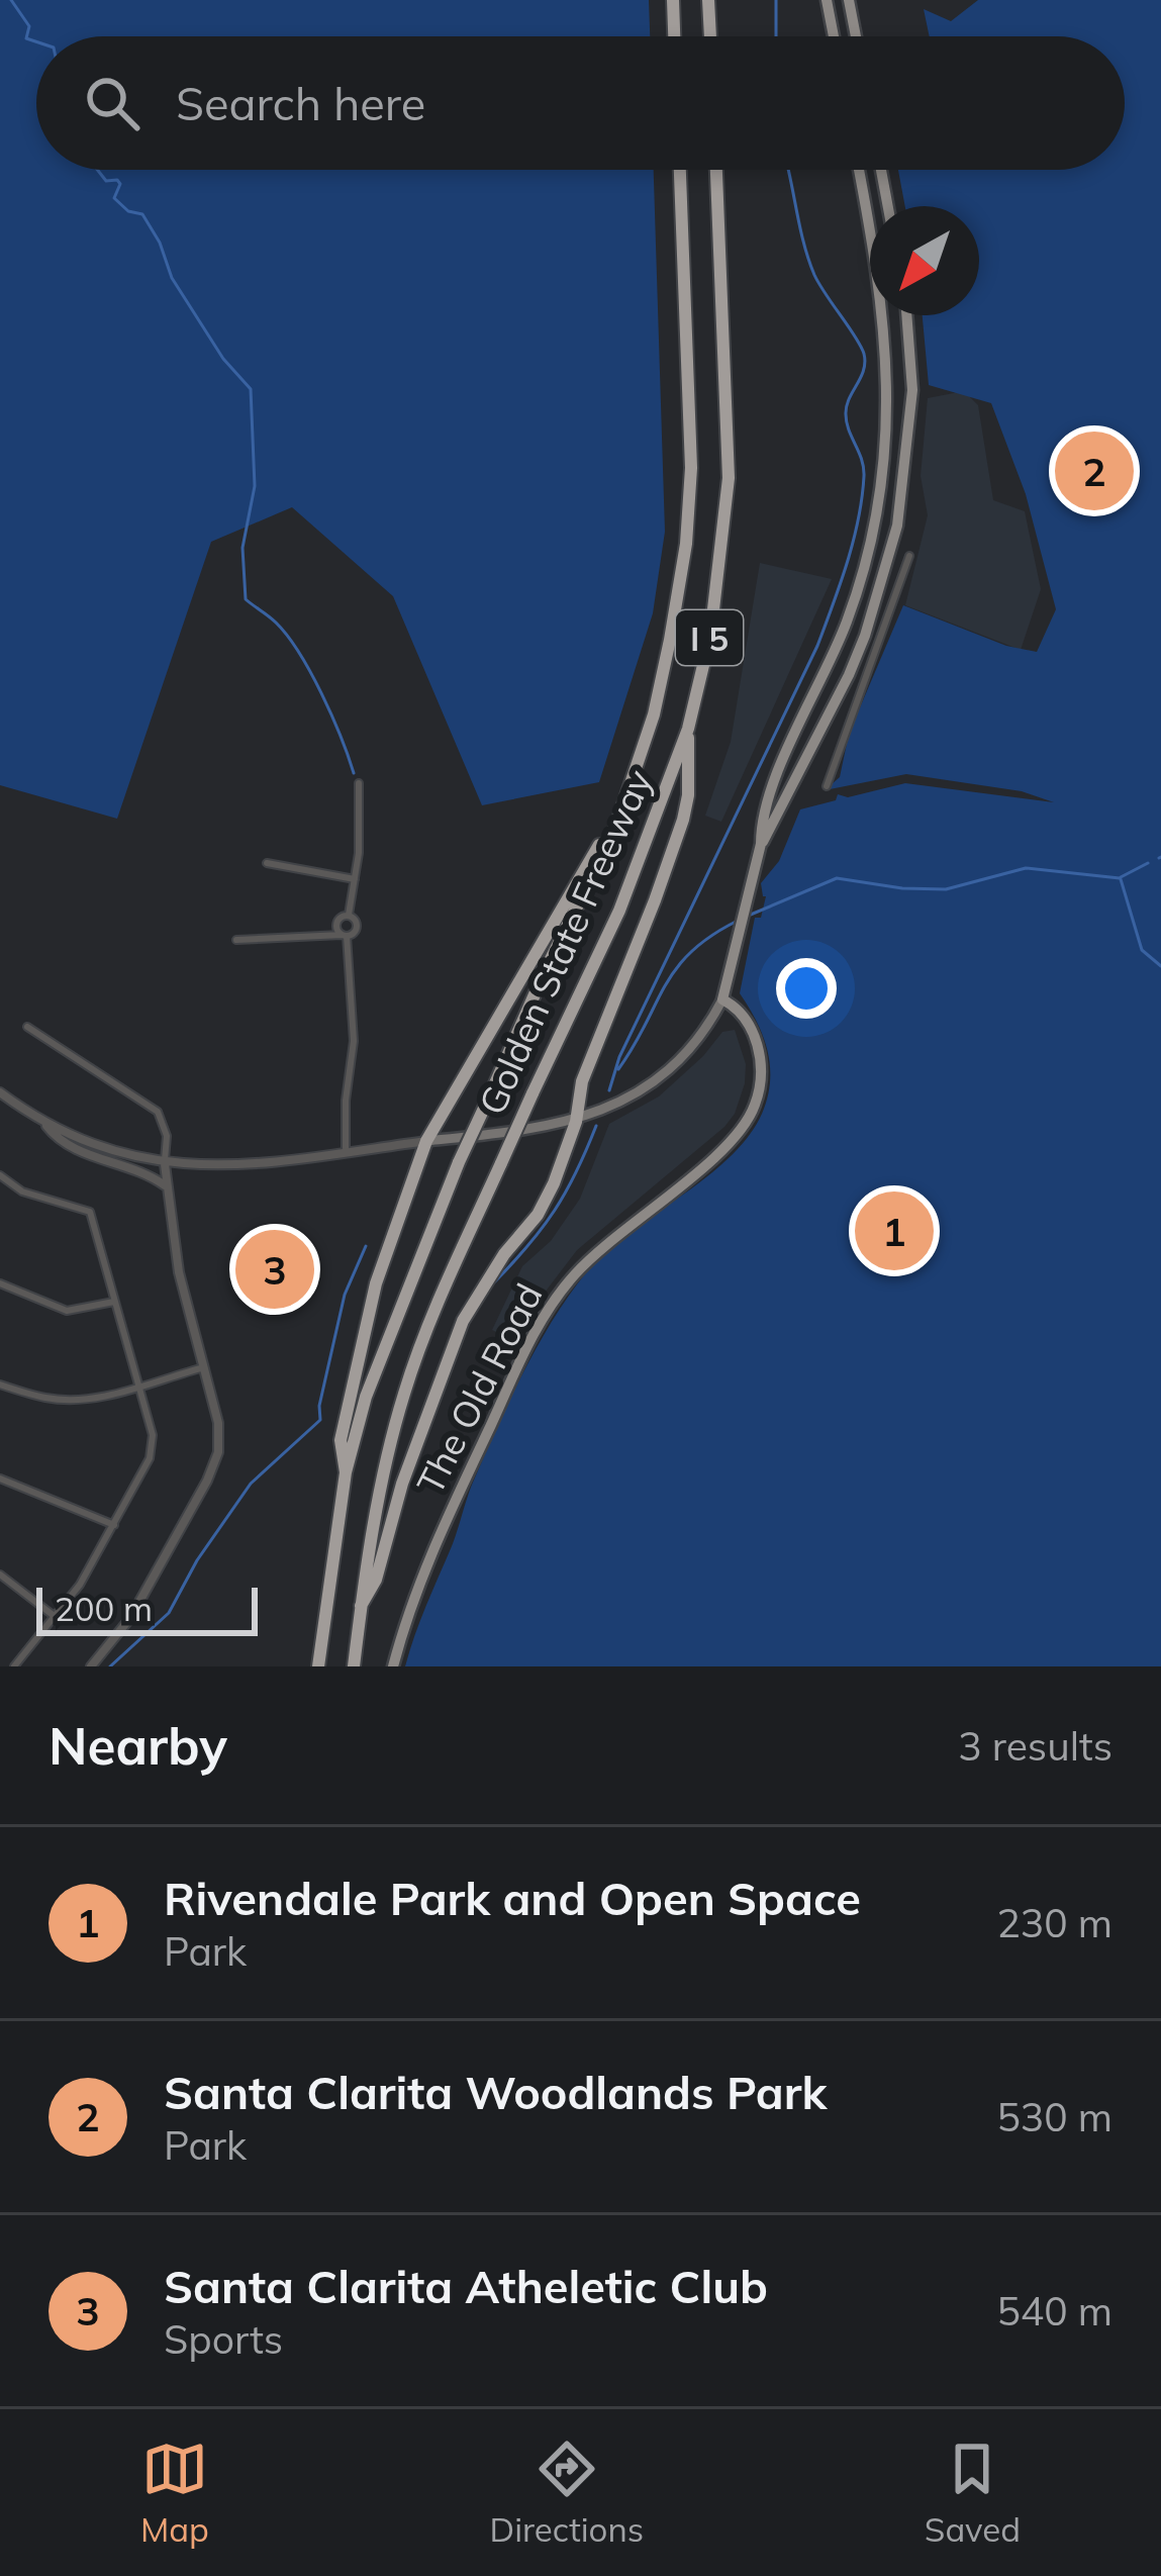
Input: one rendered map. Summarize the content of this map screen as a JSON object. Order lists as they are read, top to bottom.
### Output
{
  "streets": {
    "highway": ["I 5", "Golden State Freeway"],
    "main road": ["The Old Road"]
  },
  "scale_bar": "200 m",
  "north": "bottom left",
  "page": {
    "search": "Search here",
    "pins": ["2", "1", "3"],
    "scale": "200 m",
    "heading": ["Nearby", "3 results"],
    "list": [
      {
        "mark": "1",
        "name": "Rivendale Park and Open Space",
        "note": "Park",
        "value": "230 m"
      },
      {
        "mark": "2",
        "name": "Santa Clarita Woodlands Park",
        "note": "Park",
        "value": "530 m"
      },
      {
        "mark": "3",
        "name": "Santa Clarita Atheletic Club",
        "note": "Sports",
        "value": "540 m"
      }
    ],
    "nav": ["Map", "Directions", "Saved"]
  }
}
